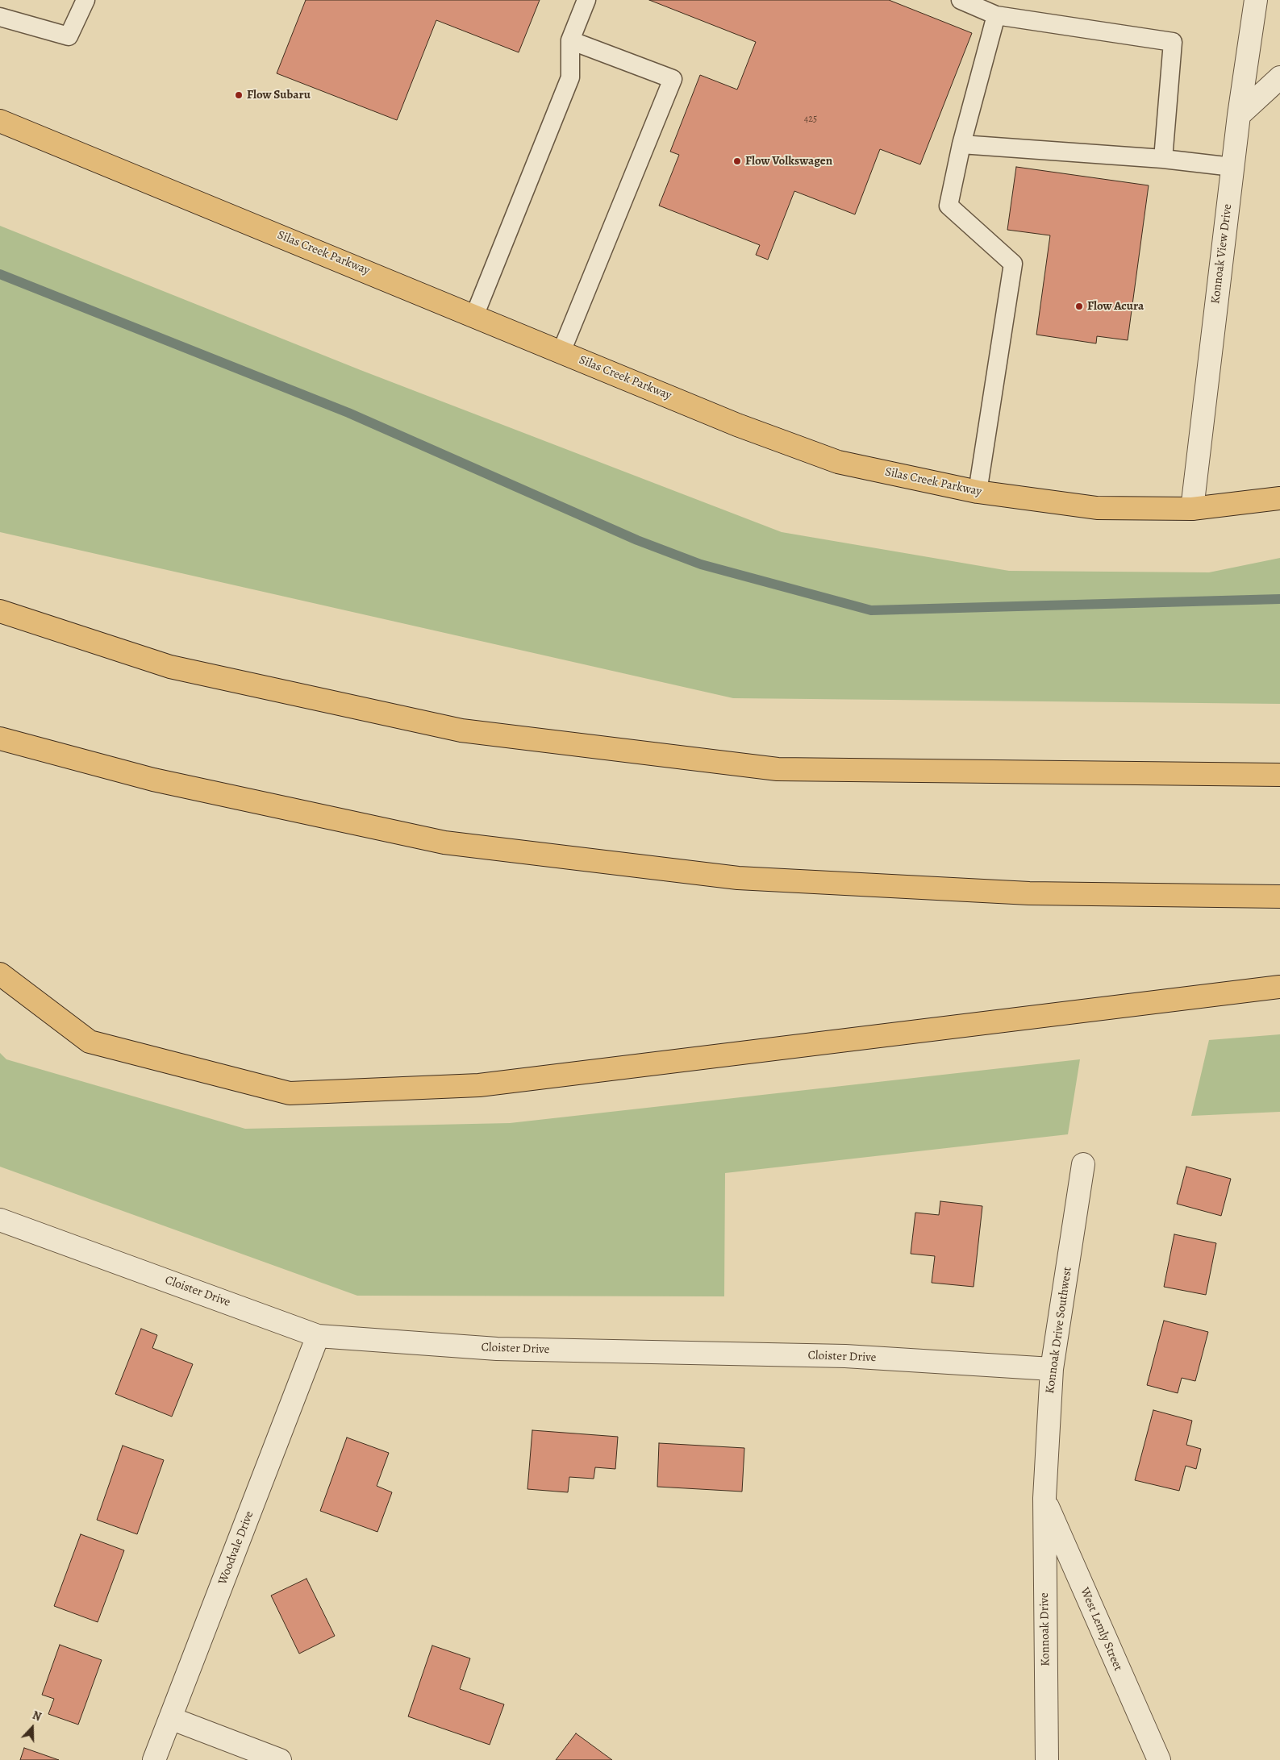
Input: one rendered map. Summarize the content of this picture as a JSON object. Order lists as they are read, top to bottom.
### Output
{
  "streets": {
    "main road": ["Silas Creek Parkway"],
    "street": [
      "Konnoak View Drive",
      "Cloister Drive",
      "Konnoak Drive Southwest",
      "Woodvale Drive",
      "Konnoak Drive",
      "West Lemly Street"
    ]
  },
  "crossings": [
    ["Silas Creek Parkway", "Konnoak View Drive"],
    ["Cloister Drive", "Konnoak Drive Southwest"],
    ["Cloister Drive", "Woodvale Drive"],
    ["Konnoak Drive Southwest", "Konnoak Drive"],
    ["Konnoak Drive Southwest", "West Lemly Street"],
    ["Konnoak Drive", "West Lemly Street"]
  ],
  "places": ["Flow Subaru", "Flow Volkswagen", "Flow Acura"],
  "house_numbers": ["425"],
  "north": "top"
}
